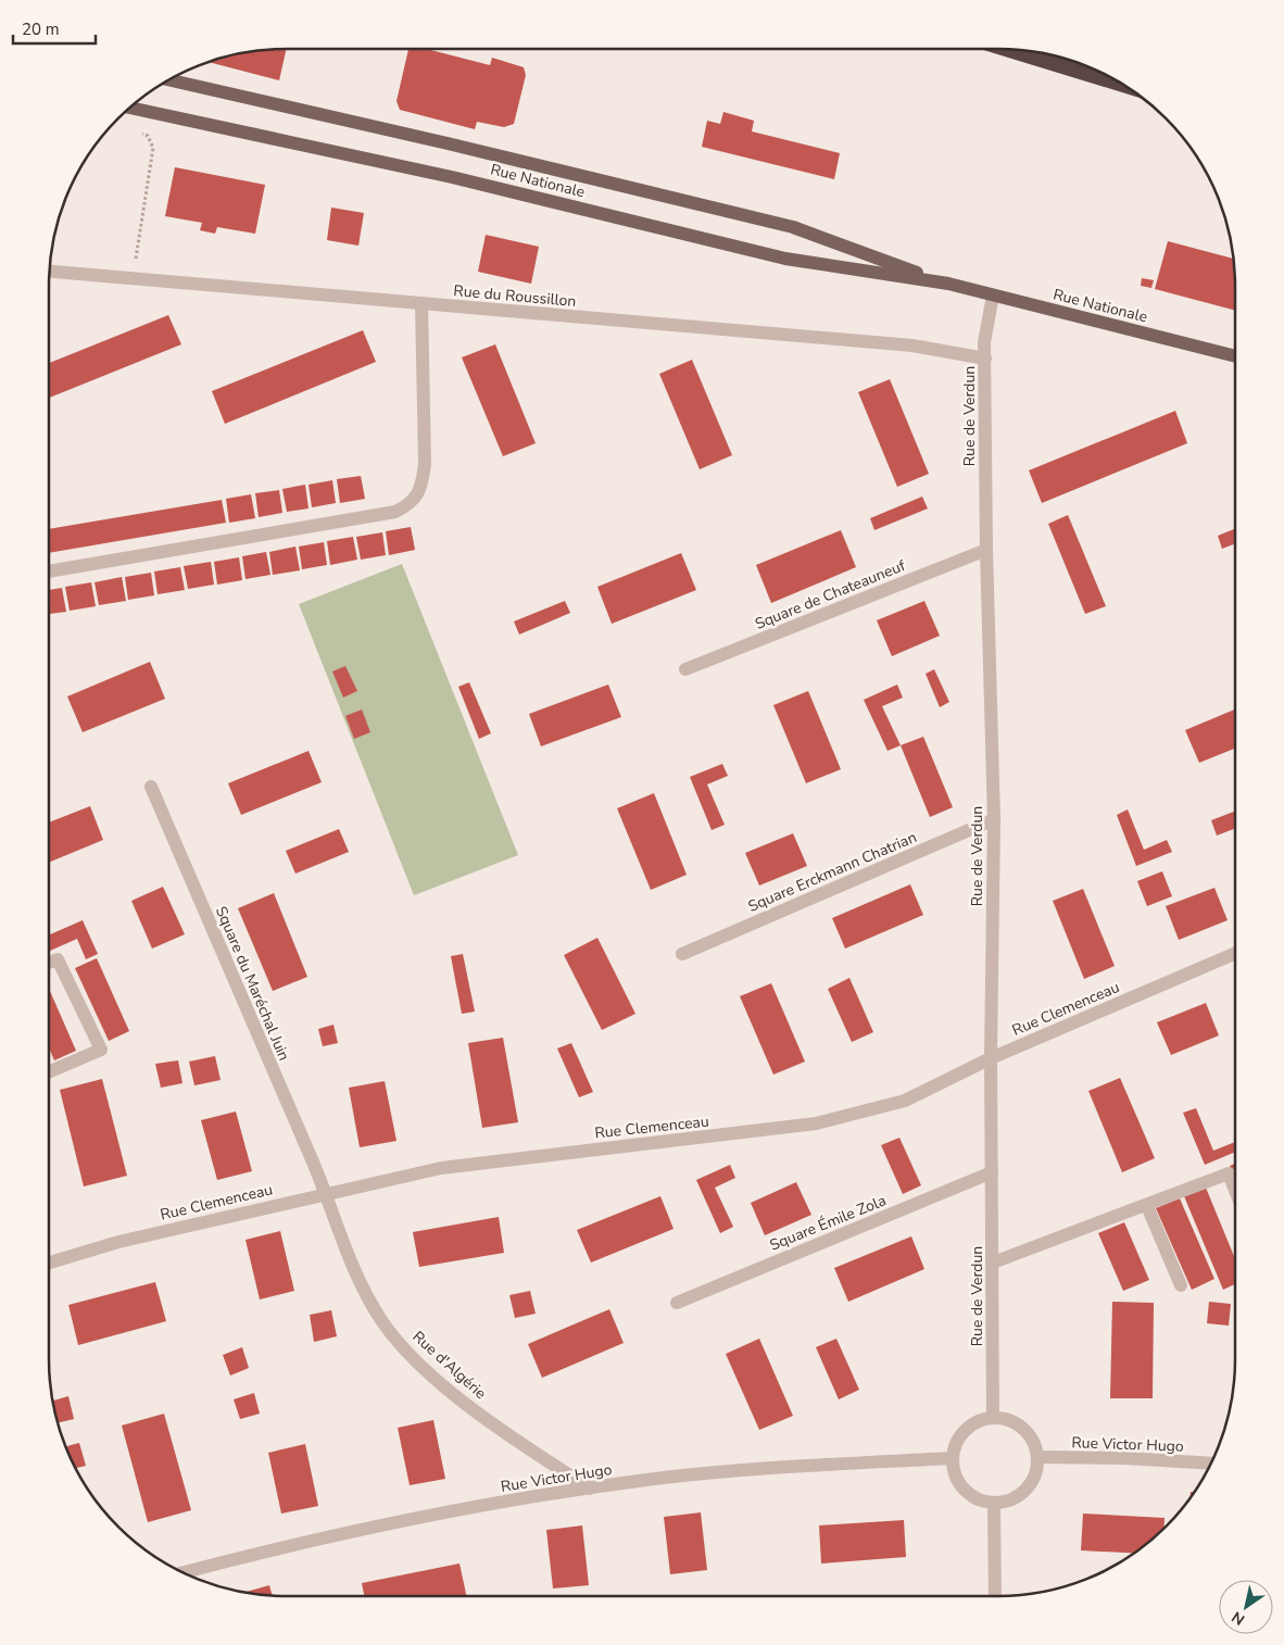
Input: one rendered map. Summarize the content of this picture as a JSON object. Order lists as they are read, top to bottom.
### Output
{
  "streets": {
    "main road": ["Rue Nationale"],
    "street": [
      "Rue du Roussillon",
      "Rue de Verdun",
      "Square de Chateauneuf",
      "Square Erckmann Chatrian",
      "Square du Maréchal Juin",
      "Rue Clemenceau",
      "Square Émile Zola",
      "Rue d'Algérie",
      "Rue Victor Hugo"
    ]
  },
  "crossings": [
    ["Rue Nationale", "Rue de Verdun"],
    ["Rue du Roussillon", "Rue de Verdun"],
    ["Rue de Verdun", "Square de Chateauneuf"],
    ["Rue de Verdun", "Square Erckmann Chatrian"],
    ["Rue de Verdun", "Rue Clemenceau"],
    ["Rue de Verdun", "Square Émile Zola"],
    ["Rue de Verdun", "Rue Victor Hugo"],
    ["Square du Maréchal Juin", "Rue Clemenceau"],
    ["Square du Maréchal Juin", "Rue d'Algérie"],
    ["Rue Clemenceau", "Rue d'Algérie"],
    ["Rue d'Algérie", "Rue Victor Hugo"]
  ],
  "scale_bar": "20 m",
  "north": "bottom left"
}
